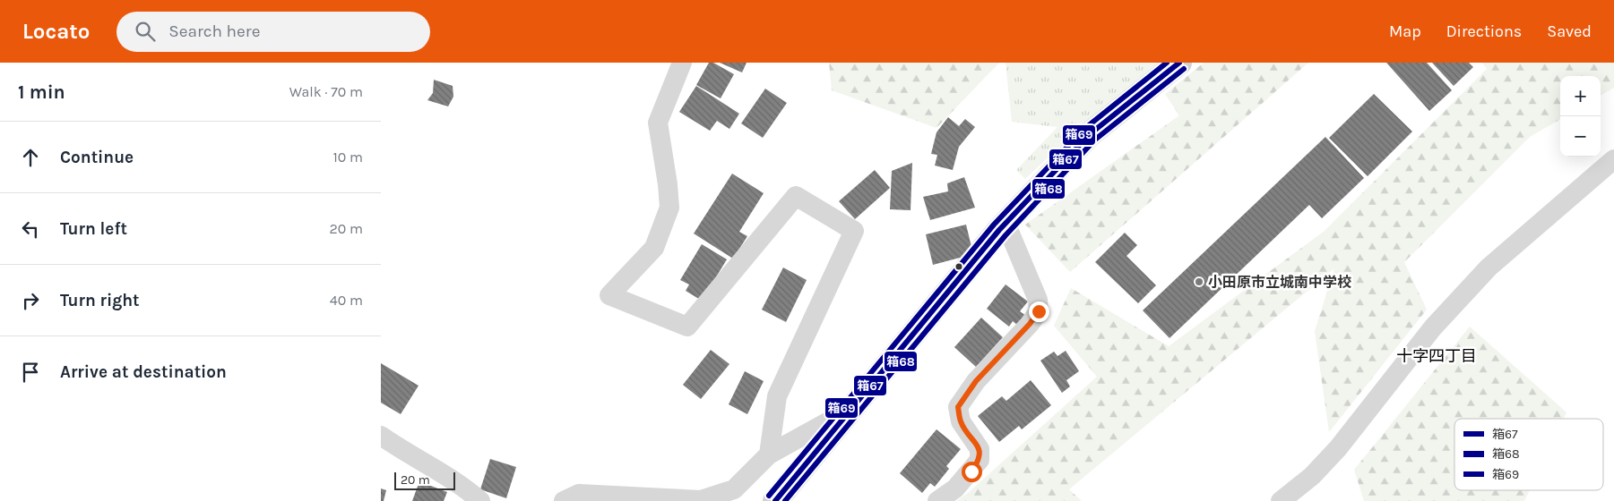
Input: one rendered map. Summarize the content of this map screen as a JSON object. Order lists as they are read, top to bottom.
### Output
{
  "districts": ["十字四丁目"],
  "places": ["小田原市立城南中学校"],
  "lines": ["transit line 箱67", "transit line 箱69", "transit line 箱68"],
  "legend": ["箱67", "箱68", "箱69"],
  "scale_bar": "20 m",
  "page": {
    "header": "Locato",
    "search": "Search here",
    "nav": ["Map", "Directions", "Saved"],
    "heading": ["1 min", "Walk · 70 m"],
    "map_buttons": ["+", "−"],
    "list": [
      ["Continue", "10 m"],
      ["Turn left", "20 m"],
      ["Turn right", "40 m"],
      "Arrive at destination"
    ],
    "scale": "20 m"
  }
}
